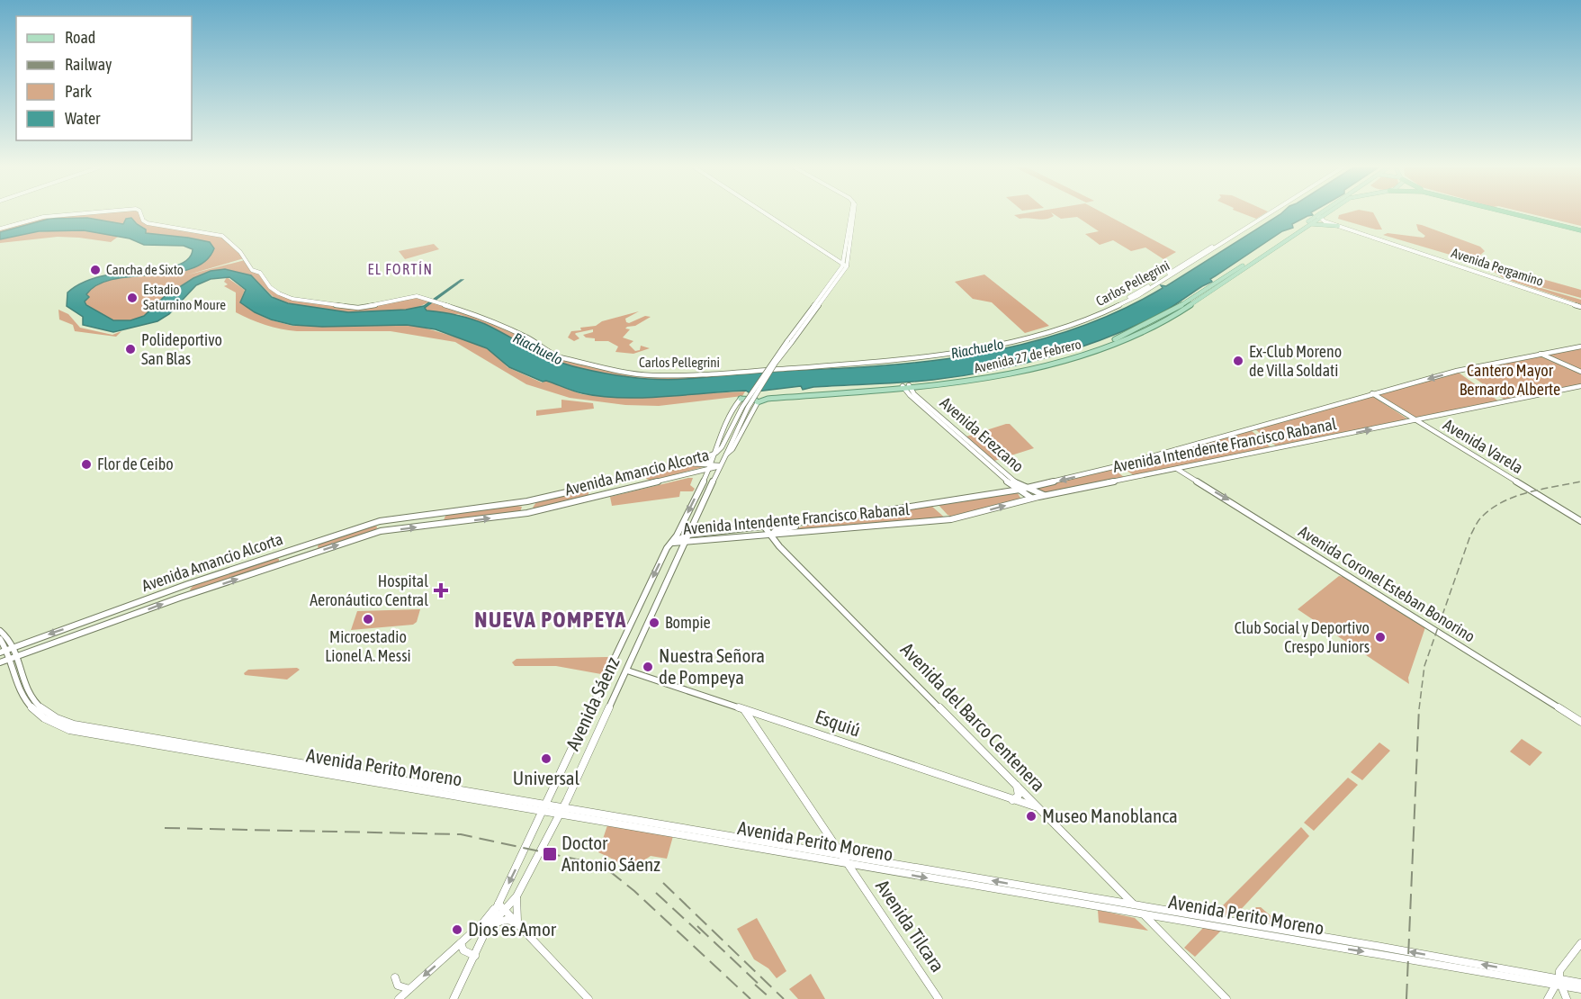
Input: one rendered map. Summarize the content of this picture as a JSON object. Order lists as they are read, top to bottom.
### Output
{
  "streets": {
    "main road": [
      "Avenida Pergamino",
      "Carlos Pellegrini",
      "Avenida 27 de Febrero",
      "Avenida Erezcano",
      "Avenida Intendente Francisco Rabanal",
      "Avenida Varela",
      "Avenida Amancio Alcorta",
      "Avenida Coronel Esteban Bonorino",
      "Avenida Sáenz",
      "Avenida del Barco Centenera",
      "Esquiú",
      "Avenida Perito Moreno",
      "Avenida Tilcara"
    ]
  },
  "crossings": [
    ["Avenida Pergamino", "Avenida 27 de Febrero"],
    ["Avenida 27 de Febrero", "Avenida Erezcano"],
    ["Avenida 27 de Febrero", "Avenida Sáenz"],
    ["Avenida Erezcano", "Avenida Intendente Francisco Rabanal"],
    ["Avenida Intendente Francisco Rabanal", "Avenida Varela"],
    ["Avenida Intendente Francisco Rabanal", "Avenida Coronel Esteban Bonorino"],
    ["Avenida Intendente Francisco Rabanal", "Avenida Sáenz"],
    ["Avenida Intendente Francisco Rabanal", "Avenida del Barco Centenera"],
    ["Avenida Amancio Alcorta", "Avenida Sáenz"],
    ["Avenida Sáenz", "Esquiú"],
    ["Avenida Sáenz", "Avenida Perito Moreno"],
    ["Avenida del Barco Centenera", "Esquiú"],
    ["Avenida del Barco Centenera", "Avenida Perito Moreno"],
    ["Esquiú", "Avenida Tilcara"],
    ["Avenida Perito Moreno", "Avenida Tilcara"]
  ],
  "one_way": ["Avenida Coronel Esteban Bonorino"],
  "districts": ["EL FORTÍN", "NUEVA POMPEYA"],
  "water": ["Riachuelo"],
  "parks": ["Cantero Mayor Bernardo Alberte"],
  "places": {
    "other": [
      "Cancha de Sixto",
      "Estadio Saturnino Moure",
      "Polideportivo San Blas",
      "Ex-Club Moreno de Villa Soldati",
      "Flor de Ceibo",
      "Microestadio Lionel A. Messi",
      "Bompie",
      "Club Social y Deportivo Crespo Juniors",
      "Nuestra Señora de Pompeya",
      "Universal",
      "Museo Manoblanca",
      "Dios es Amor"
    ],
    "health": ["Hospital Aeronáutico Central"],
    "transit": ["Doctor Antonio Sáenz"]
  },
  "legend": [
    "Road",
    "Railway",
    "Park",
    "Water"
  ]
}
